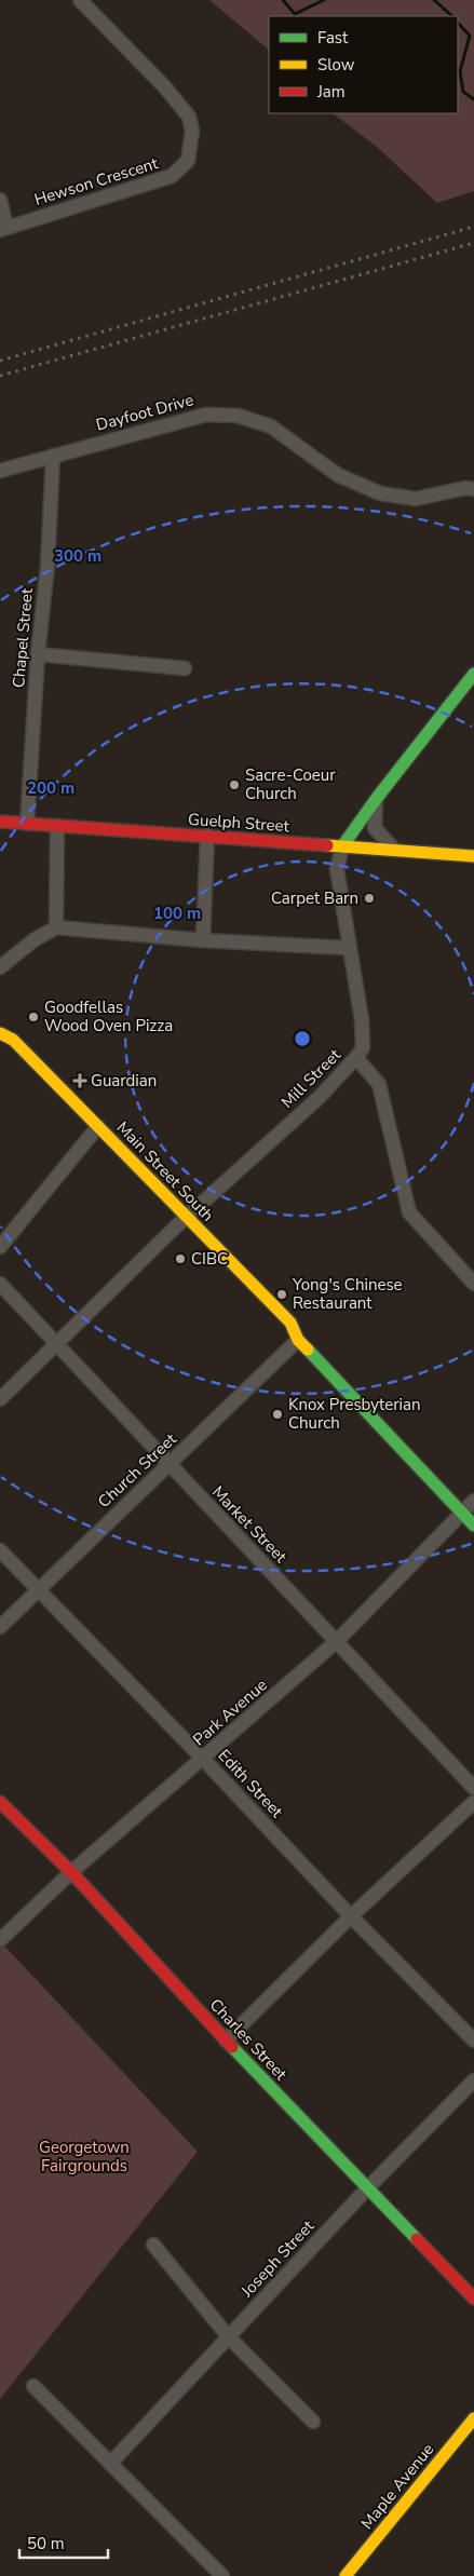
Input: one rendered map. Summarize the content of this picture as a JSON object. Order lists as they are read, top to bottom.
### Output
{
  "streets": {
    "main road": [
      "Guelph Street",
      "Mill Street",
      "Main Street South",
      "Charles Street",
      "Maple Avenue"
    ],
    "street": [
      "Hewson Crescent",
      "Dayfoot Drive",
      "Chapel Street",
      "Church Street",
      "Market Street",
      "Park Avenue",
      "Edith Street",
      "Joseph Street"
    ]
  },
  "crossings": [
    ["Dayfoot Drive", "Chapel Street"],
    ["Chapel Street", "Guelph Street"],
    ["Guelph Street", "Mill Street"],
    ["Mill Street", "Main Street South"],
    ["Mill Street", "Market Street"],
    ["Main Street South", "Church Street"],
    ["Main Street South", "Park Avenue"],
    ["Church Street", "Market Street"],
    ["Church Street", "Edith Street"],
    ["Market Street", "Park Avenue"],
    ["Park Avenue", "Edith Street"],
    ["Park Avenue", "Charles Street"],
    ["Charles Street", "Joseph Street"]
  ],
  "parks": ["Georgetown Fairgrounds"],
  "places": {
    "other": [
      "Sacre-Coeur Church",
      "Carpet Barn",
      "Goodfellas Wood Oven Pizza",
      "CIBC",
      "Yong's Chinese Restaurant",
      "Knox Presbyterian Church"
    ],
    "health": ["Guardian"]
  },
  "legend": ["Fast", "Slow", "Jam"],
  "scale_bar": "50 m",
  "rings": ["300 m", "200 m", "100 m"]
}
